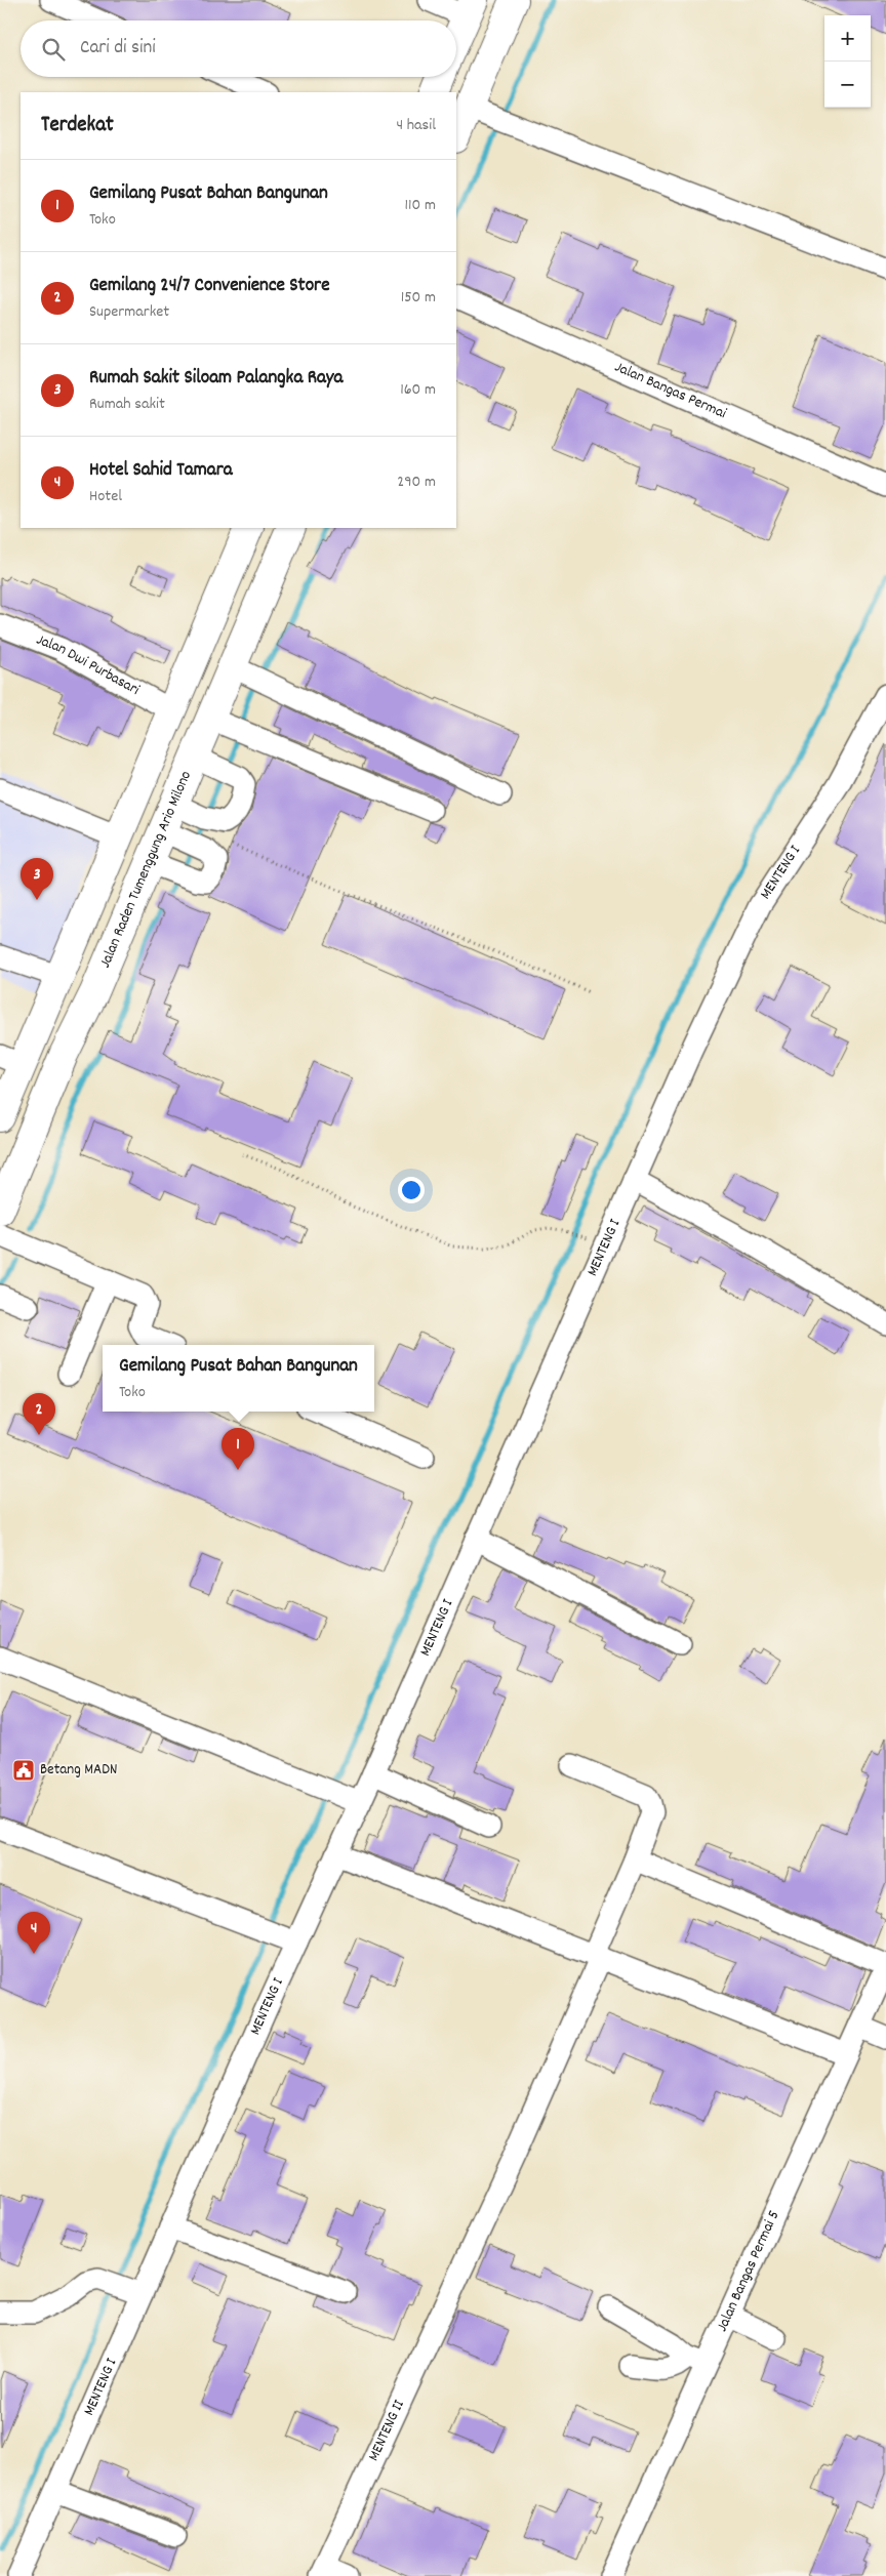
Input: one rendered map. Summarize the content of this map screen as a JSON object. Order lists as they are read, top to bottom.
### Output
{
  "streets": {
    "highway": ["Jalan Raden Tumenggung Ario Milono"],
    "street": [
      "Jalan Bangas Permai",
      "Jalan Dwi Purbasari",
      "MENTENG I",
      "Jalan Bangas Permai 5",
      "MENTENG II"
    ]
  },
  "places": {
    "public building": ["Betang MADN"]
  },
  "page": {
    "map_buttons": ["+", "−"],
    "search": "Cari di sini",
    "heading": ["Terdekat", "4 hasil"],
    "list": [
      {
        "mark": "1",
        "name": "Gemilang Pusat Bahan Bangunan",
        "note": "Toko",
        "value": "110 m"
      },
      {
        "mark": "2",
        "name": "Gemilang 24/7 Convenience Store",
        "note": "Supermarket",
        "value": "150 m"
      },
      {
        "mark": "3",
        "name": "Rumah Sakit Siloam Palangka Raya",
        "note": "Rumah sakit",
        "value": "160 m"
      },
      {
        "mark": "4",
        "name": "Hotel Sahid Tamara",
        "note": "Hotel",
        "value": "290 m"
      }
    ],
    "pins": [
      "3",
      "2",
      "1",
      "4"
    ],
    "popup": ["Gemilang Pusat Bahan Bangunan", "Toko"]
  }
}
